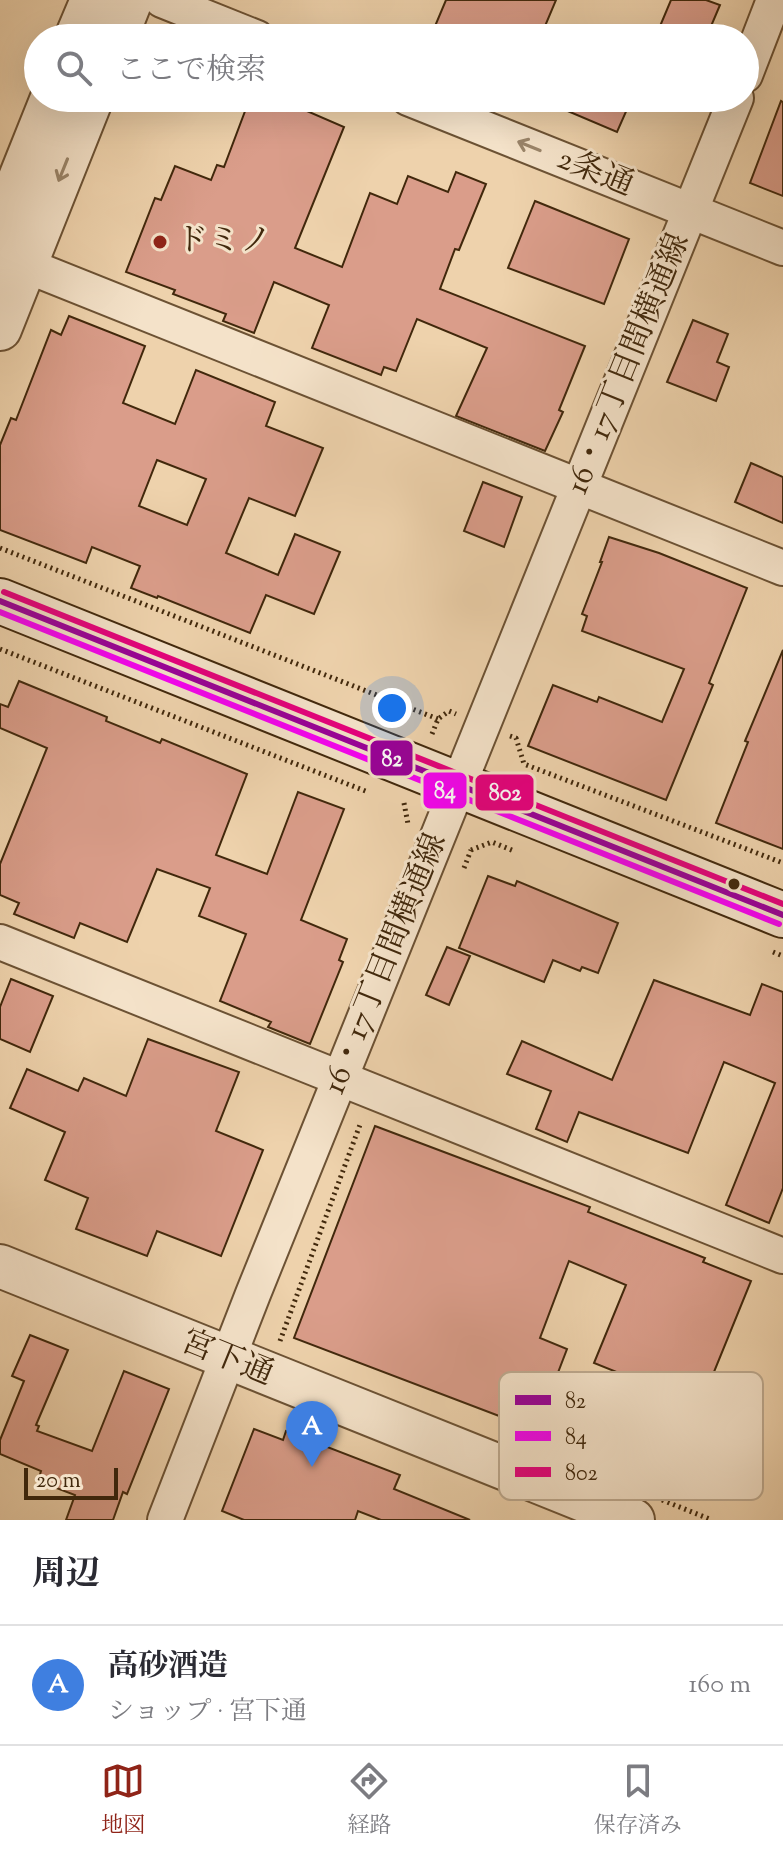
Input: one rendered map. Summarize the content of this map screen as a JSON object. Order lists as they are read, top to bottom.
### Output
{
  "streets": {
    "street": ["2条通", "16・17丁目間横通線", "宮下通"]
  },
  "crossings": [
    ["2条通", "16・17丁目間横通線"],
    ["16・17丁目間横通線", "宮下通"]
  ],
  "places": ["ドミノ"],
  "lines": ["transit line 802", "transit line 82", "transit line 84"],
  "legend": ["82", "84", "802"],
  "scale_bar": "20 m",
  "page": {
    "search": "ここで検索",
    "pins": "A",
    "scale": "20 m",
    "heading": "周辺",
    "list": [
      {
        "mark": "A",
        "name": "高砂酒造",
        "note": "ショップ · 宮下通",
        "value": "160 m"
      }
    ],
    "nav": ["地図", "経路", "保存済み"]
  }
}
